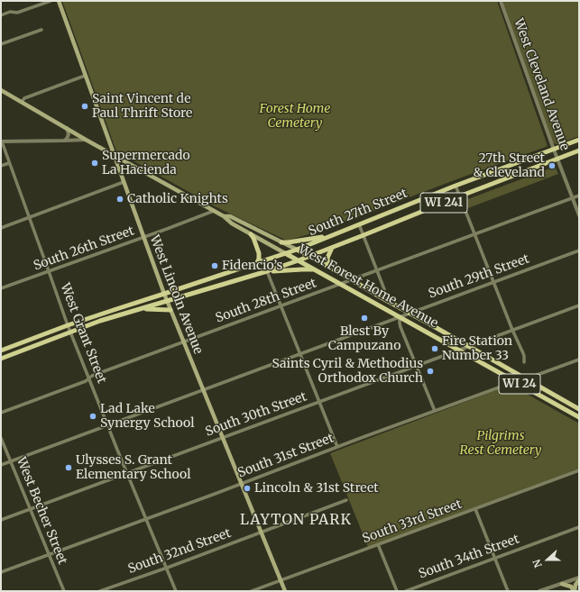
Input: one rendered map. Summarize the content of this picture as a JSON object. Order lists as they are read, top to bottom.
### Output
{
  "streets": {
    "main road": [
      "WI 241",
      "South 27th Street",
      "West Forest Home Avenue",
      "West Lincoln Avenue",
      "WI 24"
    ],
    "street": [
      "West Cleveland Avenue",
      "South 26th Street",
      "South 29th Street",
      "South 28th Street",
      "West Grant Street",
      "South 30th Street",
      "South 31st Street",
      "West Becher Street",
      "South 33rd Street",
      "South 32nd Street",
      "South 34th Street"
    ]
  },
  "crossings": [
    ["West Cleveland Avenue", "South 27th Street"],
    ["West Cleveland Avenue", "South 28th Street"],
    ["South 27th Street", "West Forest Home Avenue"],
    ["South 27th Street", "West Lincoln Avenue"],
    ["South 27th Street", "West Grant Street"],
    ["South 26th Street", "West Forest Home Avenue"],
    ["South 26th Street", "West Lincoln Avenue"],
    ["South 26th Street", "West Grant Street"],
    ["South 29th Street", "West Forest Home Avenue"],
    ["South 29th Street", "West Lincoln Avenue"],
    ["South 29th Street", "West Grant Street"],
    ["South 29th Street", "West Becher Street"],
    ["West Forest Home Avenue", "West Lincoln Avenue"],
    ["West Forest Home Avenue", "South 28th Street"],
    ["West Forest Home Avenue", "South 30th Street"],
    ["West Forest Home Avenue", "South 31st Street"],
    ["West Lincoln Avenue", "South 28th Street"],
    ["West Lincoln Avenue", "South 30th Street"],
    ["West Lincoln Avenue", "South 31st Street"],
    ["West Lincoln Avenue", "South 33rd Street"],
    ["West Lincoln Avenue", "South 32nd Street"],
    ["South 28th Street", "West Grant Street"],
    ["West Grant Street", "South 30th Street"],
    ["West Grant Street", "South 31st Street"],
    ["West Grant Street", "South 32nd Street"],
    ["South 30th Street", "West Becher Street"],
    ["South 31st Street", "West Becher Street"]
  ],
  "districts": ["LAYTON PARK"],
  "parks": ["Forest Home Cemetery", "Pilgrims Rest Cemetery"],
  "places": [
    "Saint Vincent de Paul Thrift Store",
    "Supermercado La Hacienda",
    "27th Street & Cleveland",
    "Catholic Knights",
    "Fidencio’s",
    "Blest By Campuzano",
    "Fire Station Number 33",
    "Saints Cyril & Methodius Orthodox Church",
    "Lad Lake Synergy School",
    "Ulysses S. Grant Elementary School",
    "Lincoln & 31st Street"
  ],
  "north": "left"
}
